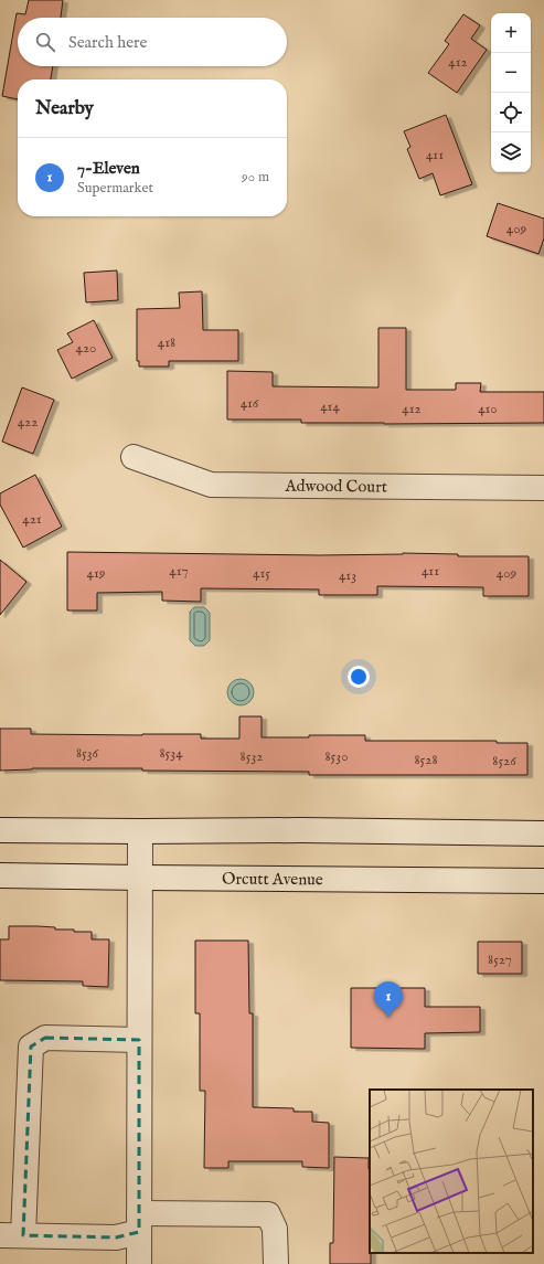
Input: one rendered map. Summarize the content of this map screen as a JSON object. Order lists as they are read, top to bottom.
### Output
{
  "streets": {
    "street": ["Adwood Court", "Orcutt Avenue"]
  },
  "house_numbers": [
    "412",
    "411",
    "409",
    "418",
    "420",
    "416",
    "414",
    "412",
    "410",
    "422",
    "421",
    "417",
    "411",
    "419",
    "415",
    "409",
    "413",
    "8536",
    "8534",
    "8532",
    "8530",
    "8528",
    "8526",
    "8527"
  ],
  "page": {
    "map_buttons": ["+", "−"],
    "search": "Search here",
    "heading": "Nearby",
    "list": [
      {
        "mark": "1",
        "name": "7-Eleven",
        "note": "Supermarket",
        "value": "90 m"
      }
    ],
    "pins": "1"
  }
}
